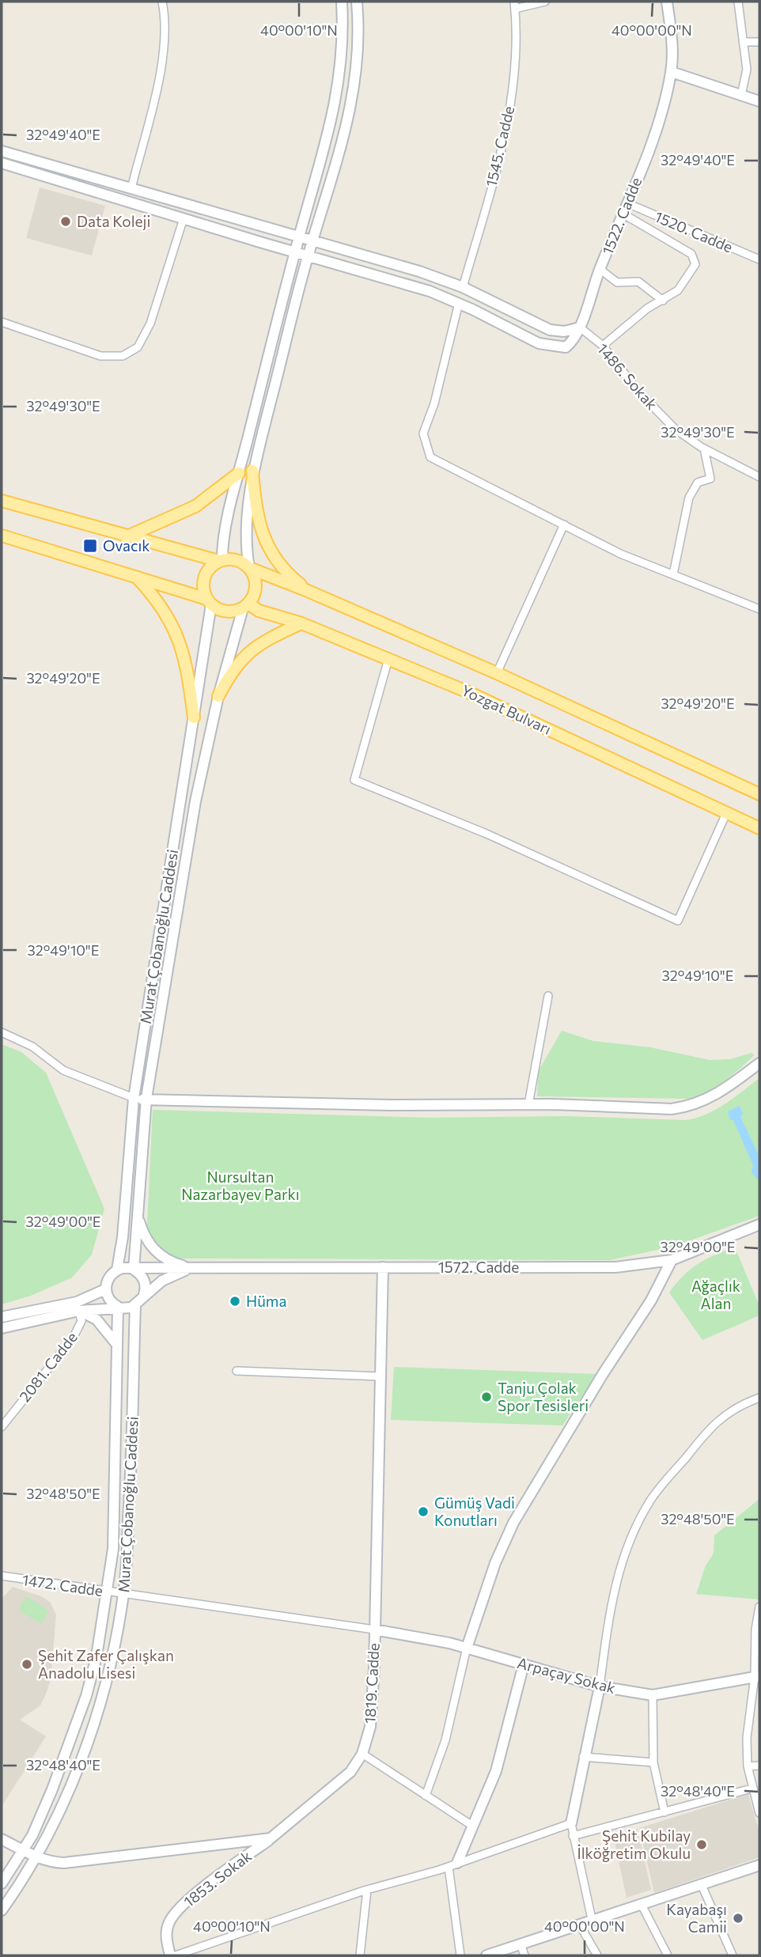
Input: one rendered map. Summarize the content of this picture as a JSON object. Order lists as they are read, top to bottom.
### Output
{
  "streets": {
    "main road": [
      "1522. Cadde",
      "Yozgat Bulvarı",
      "Murat Çobanoğlu Caddesi",
      "1572. Cadde",
      "Arpaçay Sokak",
      "1819. Cadde",
      "1853. Sokak"
    ],
    "street": [
      "1545. Cadde",
      "1520. Cadde",
      "1486. Sokak",
      "2081. Cadde",
      "1472. Cadde"
    ]
  },
  "crossings": [
    ["1522. Cadde", "1520. Cadde"],
    ["1522. Cadde", "1486. Sokak"],
    ["Yozgat Bulvarı", "Murat Çobanoğlu Caddesi"],
    ["Murat Çobanoğlu Caddesi", "1572. Cadde"],
    ["Murat Çobanoğlu Caddesi", "1472. Cadde"],
    ["1572. Cadde", "1819. Cadde"],
    ["1472. Cadde", "Arpaçay Sokak"],
    ["1472. Cadde", "1819. Cadde"],
    ["Arpaçay Sokak", "1819. Cadde"],
    ["1819. Cadde", "1853. Sokak"]
  ],
  "parks": ["Nursultan Nazarbayev Parkı", "Ağaçlık Alan"],
  "places": {
    "other": [
      "Data Koleji",
      "Hüma",
      "Tanju Çolak Spor Tesisleri",
      "Gümüş Vadi Konutları",
      "Şehit Zafer Çalışkan Anadolu Lisesi",
      "Şehit Kubilay İlköğretim Okulu",
      "Kayabaşı Camii"
    ],
    "transit": ["Ovacık"]
  },
  "coordinates": [
    "40°00'10\"N",
    "40°00'00\"N",
    "32°49'40\"E",
    "32°49'30\"E",
    "32°49'20\"E",
    "32°49'10\"E",
    "32°49'00\"E",
    "32°48'50\"E",
    "32°48'40\"E"
  ]
}
